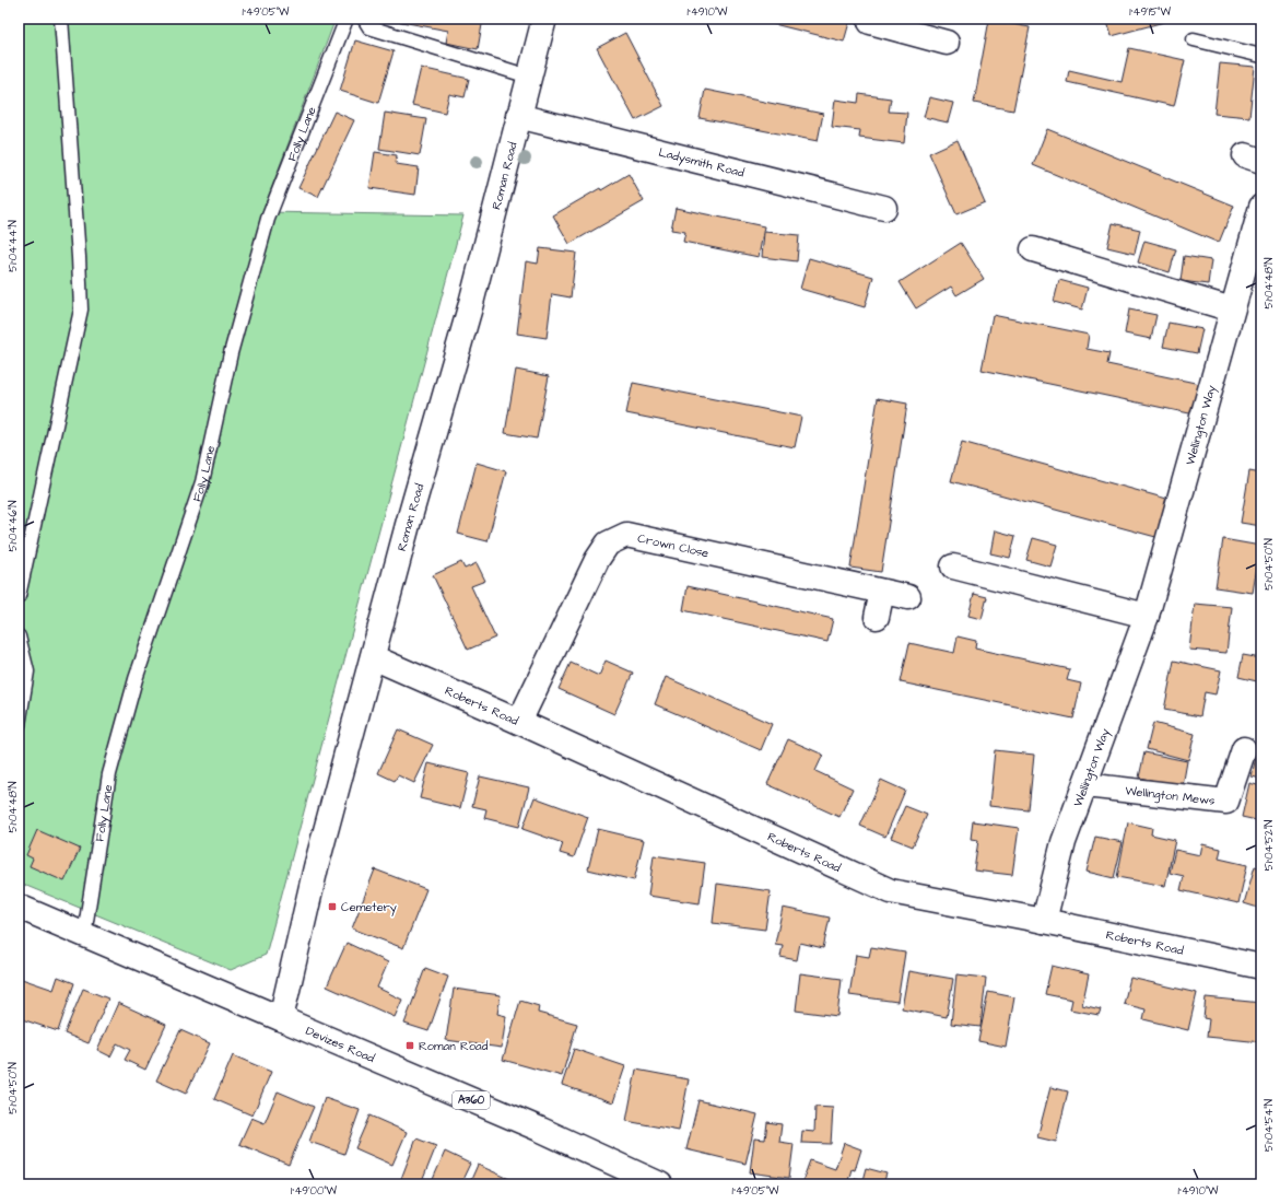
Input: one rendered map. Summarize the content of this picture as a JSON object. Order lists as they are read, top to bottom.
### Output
{
  "streets": {
    "street": [
      "Ladysmith Road",
      "Roman Road",
      "Wellington Way",
      "Crown Close",
      "Roberts Road",
      "Wellington Mews",
      "Devizes Road",
      "A360"
    ],
    "lane": ["Folly Lane"]
  },
  "crossings": [
    ["Folly Lane", "Devizes Road"],
    ["Ladysmith Road", "Roman Road"],
    ["Roman Road", "Roberts Road"],
    ["Roman Road", "Devizes Road"],
    ["Wellington Way", "Roberts Road"],
    ["Wellington Way", "Wellington Mews"],
    ["Crown Close", "Roberts Road"]
  ],
  "places": {
    "transit": ["Cemetery", "Roman Road"]
  },
  "coordinates": [
    "1°49'05\"W",
    "1°49'10\"W",
    "1°49'15\"W",
    "51°04'44\"N",
    "51°04'48\"N",
    "51°04'46\"N",
    "51°04'50\"N",
    "51°04'52\"N",
    "51°04'54\"N",
    "1°49'00\"W"
  ]
}
